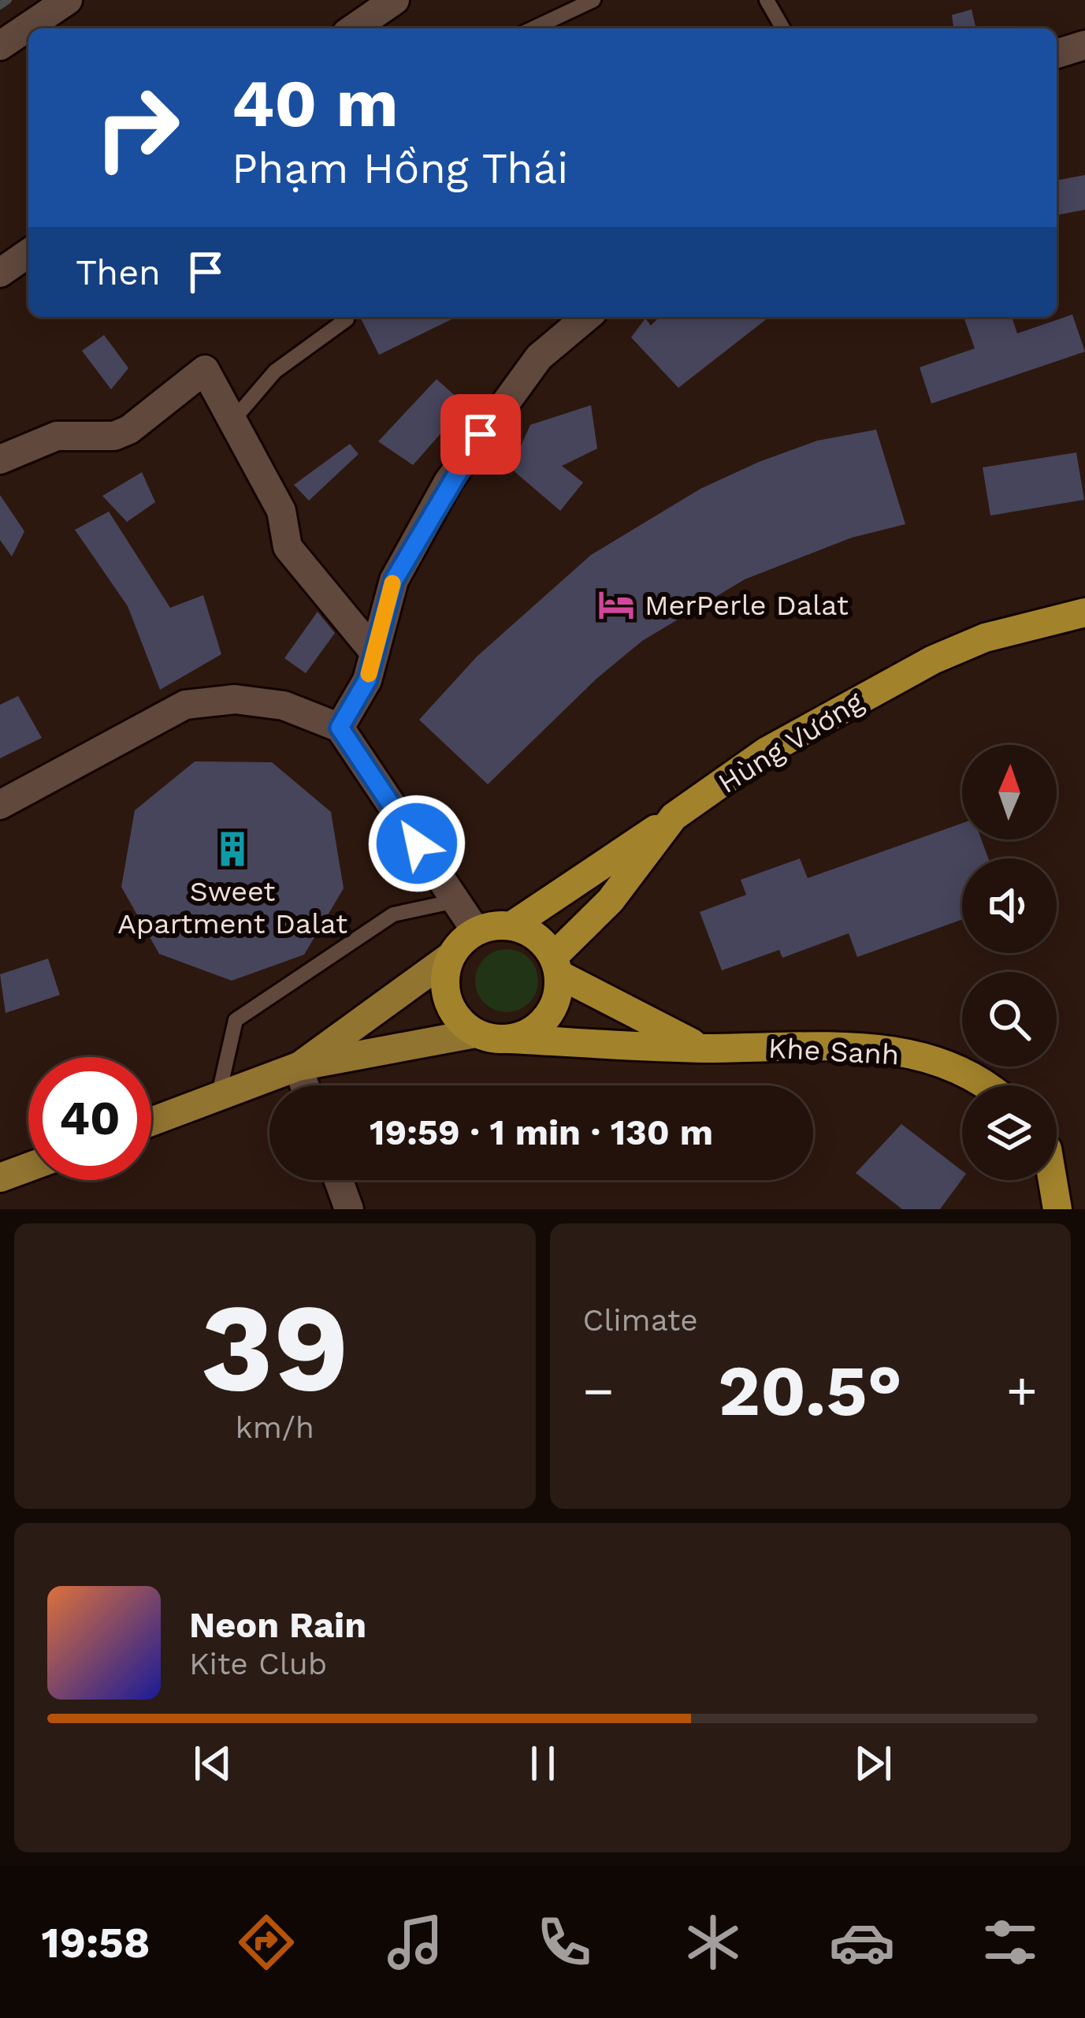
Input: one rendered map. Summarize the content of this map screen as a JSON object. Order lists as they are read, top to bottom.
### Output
{
  "streets": {
    "highway": ["Hùng Vương", "Khe Sanh"]
  },
  "crossings": [
    ["Hùng Vương", "Khe Sanh"]
  ],
  "places": {
    "hotel": ["MerPerle Dalat"],
    "building": ["Sweet Apartment Dalat"]
  },
  "north": "top",
  "page": {
    "turn": ["40 m", "Phạm Hồng Thái"],
    "then": "Then",
    "limit": "40",
    "trip": "19:59 · 1 min · 130 m",
    "tile": [
      ["39", "km/h"],
      "Climate"
    ],
    "heat": ["−", "20.5°", "+"],
    "song": ["Neon Rain", "Kite Club"],
    "tabs": "19:58"
  }
}
